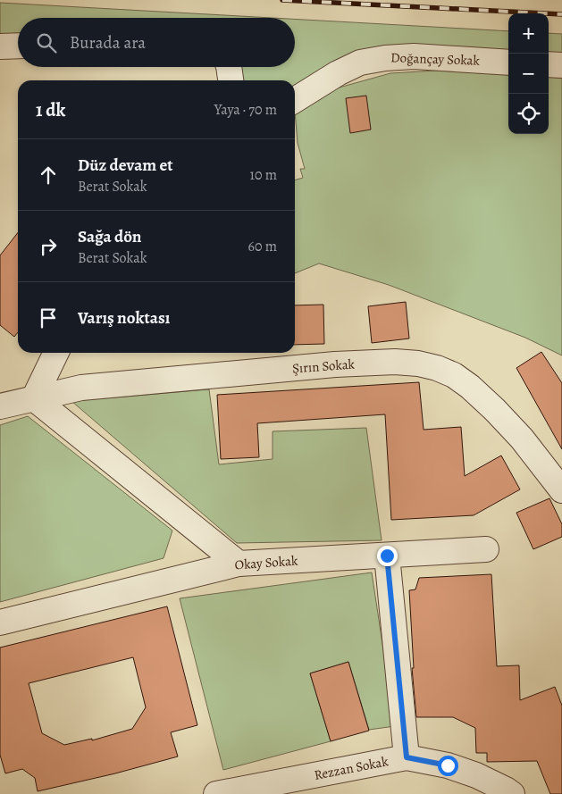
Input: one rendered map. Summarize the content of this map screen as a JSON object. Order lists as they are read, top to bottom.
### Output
{
  "streets": {
    "street": [
      "Doğançay Sokak",
      "Şırın Sokak",
      "Okay Sokak",
      "Rezzan Sokak"
    ]
  },
  "page": {
    "map_buttons": ["+", "−"],
    "search": "Burada ara",
    "heading": ["1 dk", "Yaya · 70 m"],
    "list": [
      ["Düz devam et", "Berat Sokak", "10 m"],
      ["Sağa dön", "Berat Sokak", "60 m"],
      "Varış noktası"
    ]
  }
}
